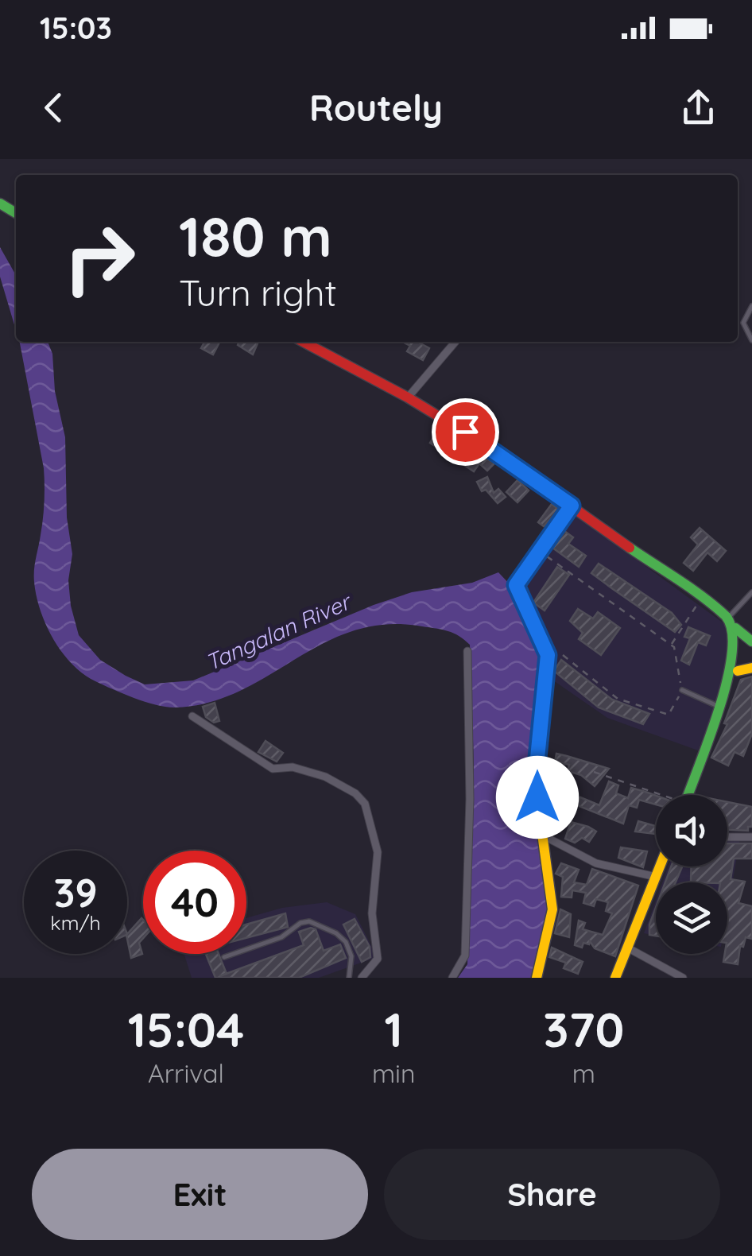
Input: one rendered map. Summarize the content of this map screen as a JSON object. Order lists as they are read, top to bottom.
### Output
{
  "water": ["Tangalan River"],
  "page": {
    "status": "15:03",
    "header": "Routely",
    "turn": ["180 m", "Turn right"],
    "speed": "39 km/h",
    "limit": "40",
    "eta": [
      "15:04",
      "Arrival",
      "1",
      "min",
      "370",
      "m"
    ],
    "buttons": ["Exit", "Share"]
  }
}
